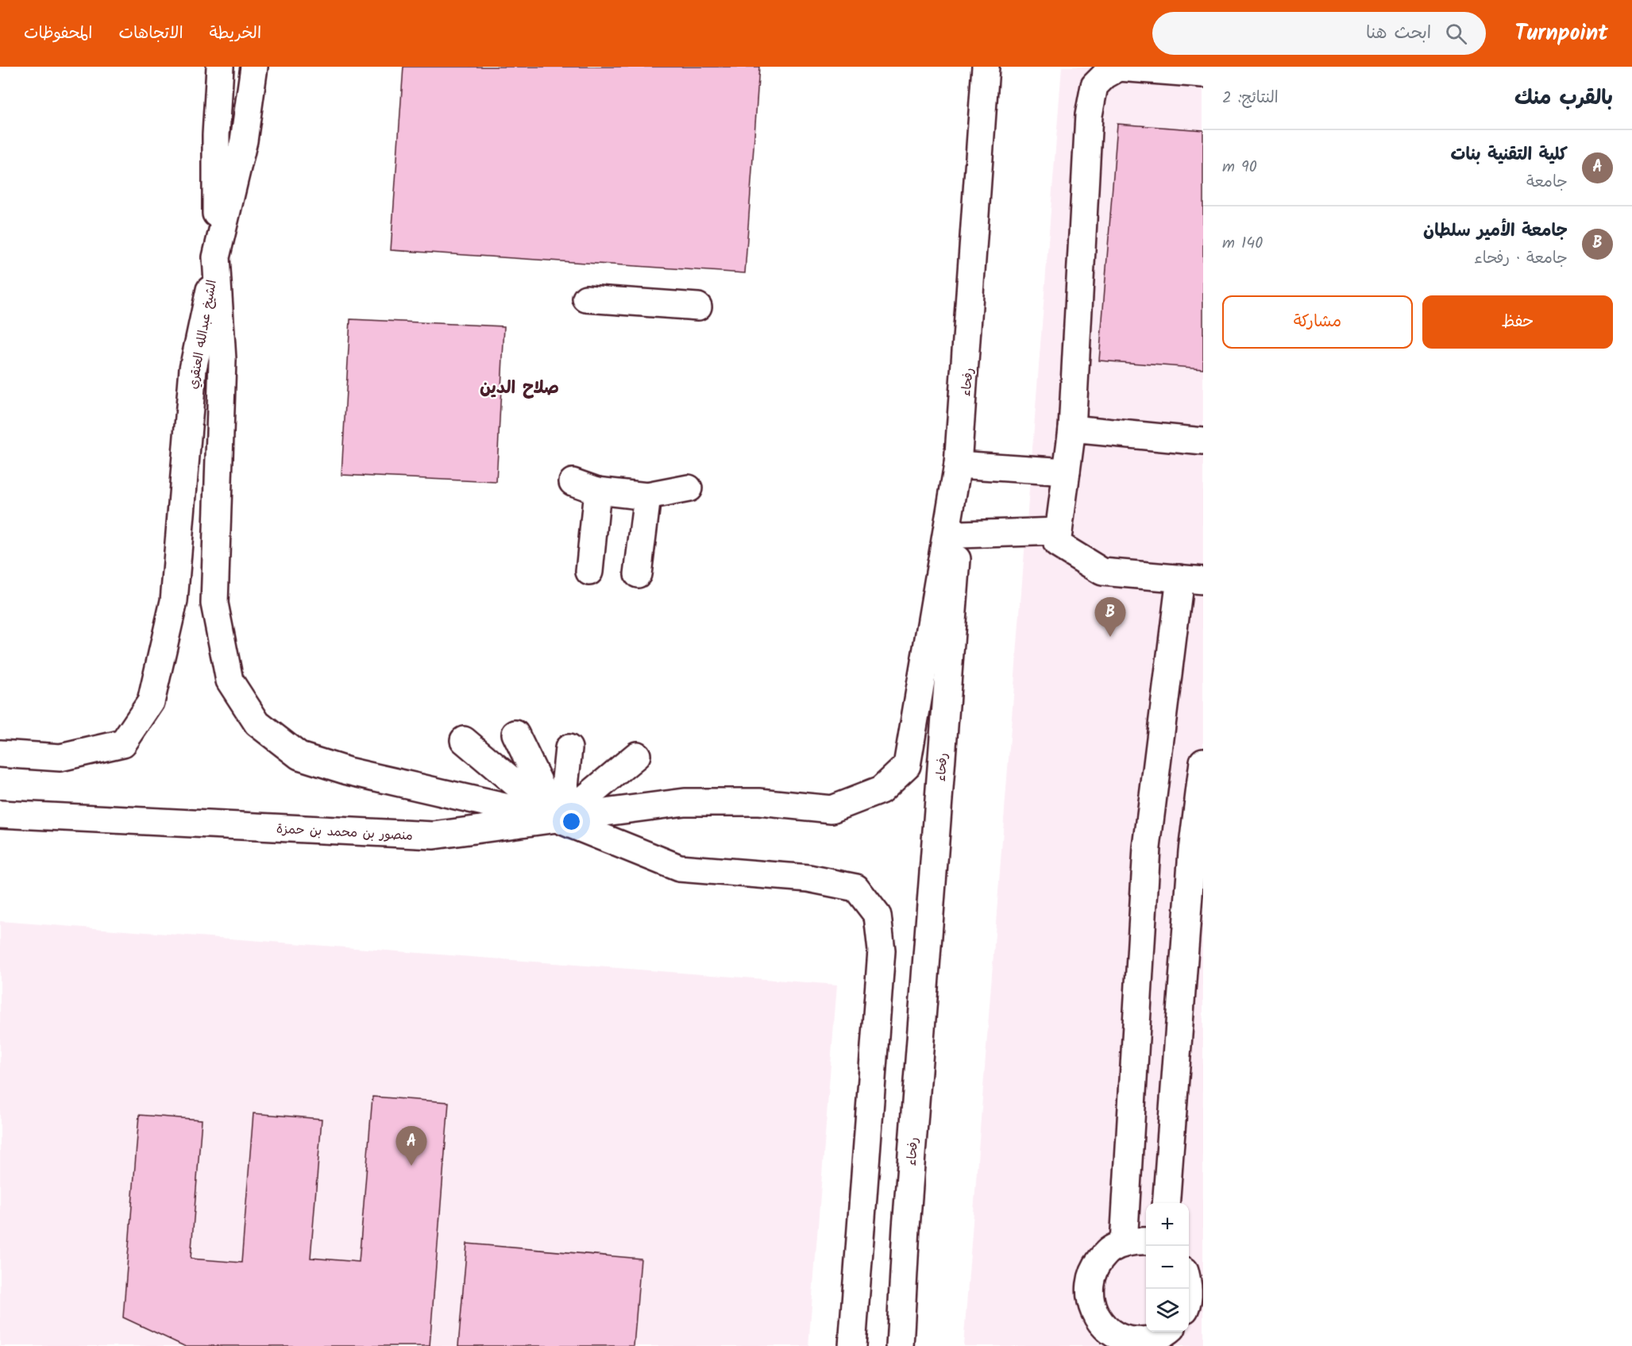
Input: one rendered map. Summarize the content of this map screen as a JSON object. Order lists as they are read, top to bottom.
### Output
{
  "streets": {
    "street": ["الشيخ عبدالله العنقري", "رفحاء", "منصور بن محمد بن حمزة"]
  },
  "crossings": [
    ["رفحاء", "منصور بن محمد بن حمزة"]
  ],
  "districts": ["صلاح الدين"],
  "page": {
    "header": "Turnpoint",
    "search": "ابحث هنا",
    "nav": ["الخريطة", "الاتجاهات", "المحفوظات"],
    "heading": ["بالقرب منك", "النتائج: 2"],
    "list": [
      {
        "mark": "A",
        "name": "كلية التقنية بنات",
        "note": "جامعة",
        "value": "90 m"
      },
      {
        "mark": "B",
        "name": "جامعة الأمير سلطان",
        "note": "جامعة · رفحاء",
        "value": "140 m"
      }
    ],
    "buttons": ["حفظ", "مشاركة"],
    "pins": ["B", "A"],
    "map_buttons": ["+", "−"]
  }
}
